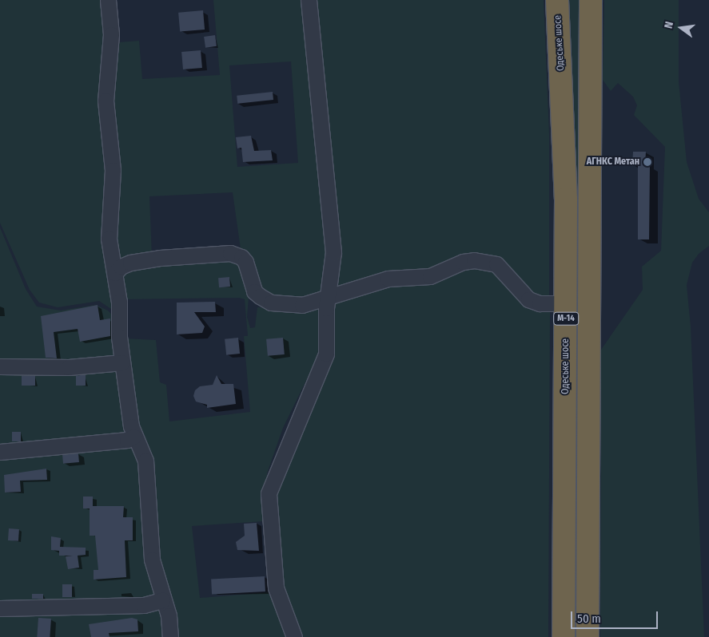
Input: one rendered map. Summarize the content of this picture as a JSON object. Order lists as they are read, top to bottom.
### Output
{
  "streets": {
    "highway": ["Одеське шосе", "М-14"]
  },
  "places": ["АГНКС Метан"],
  "scale_bar": "50 m",
  "north": "left"
}
